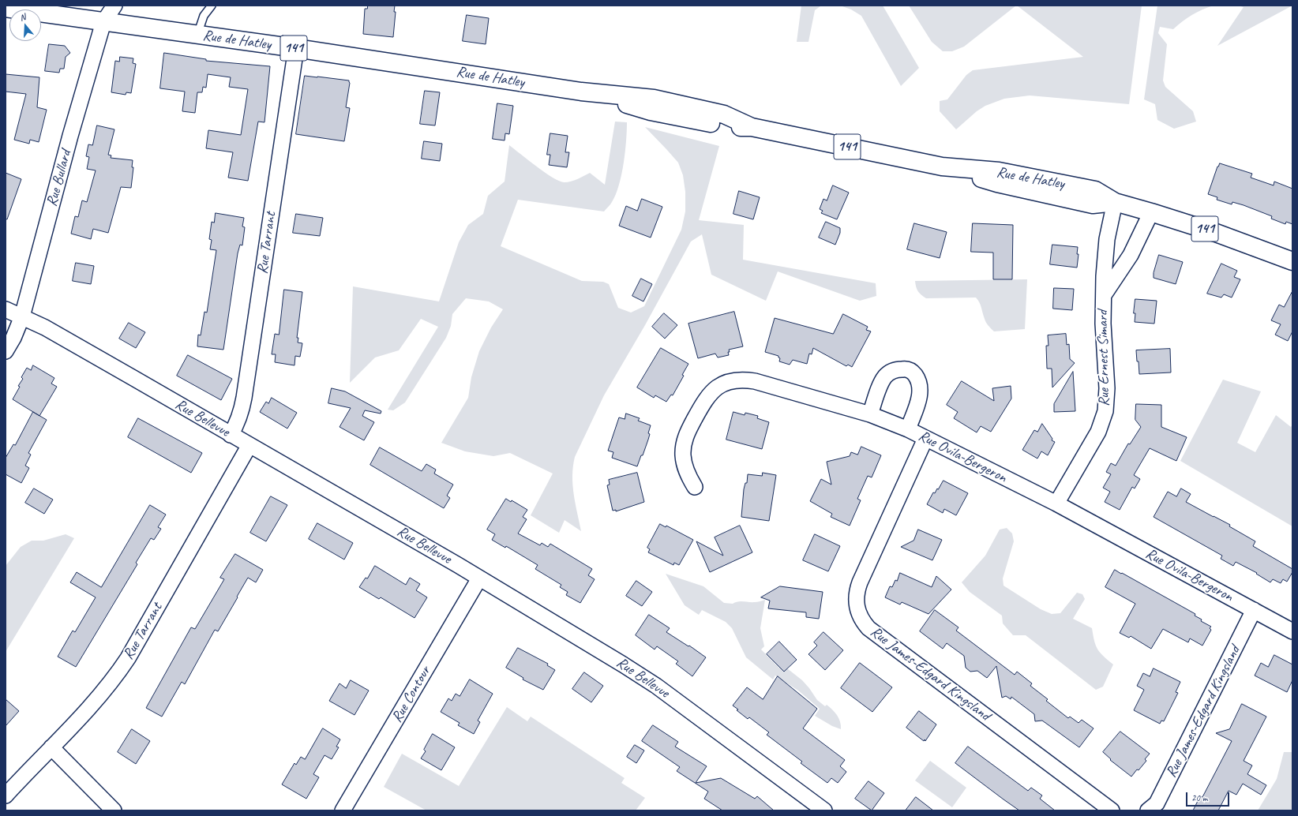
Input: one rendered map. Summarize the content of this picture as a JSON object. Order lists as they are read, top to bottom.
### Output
{
  "streets": {
    "main road": ["Rue de Hatley", "141"],
    "street": [
      "Rue Bullard",
      "Rue Tarrant",
      "Rue Ernest Simard",
      "Rue Bellevue",
      "Rue Ovila-Bergeron",
      "Rue James-Edgard Kingsland",
      "Rue Contour"
    ]
  },
  "crossings": [
    ["Rue de Hatley", "Rue Bullard"],
    ["Rue de Hatley", "Rue Tarrant"],
    ["Rue de Hatley", "Rue Ernest Simard"],
    ["Rue Bullard", "Rue Bellevue"],
    ["Rue Tarrant", "Rue Bellevue"],
    ["Rue Ernest Simard", "Rue Ovila-Bergeron"],
    ["Rue Bellevue", "Rue Contour"],
    ["Rue Ovila-Bergeron", "Rue James-Edgard Kingsland"]
  ],
  "scale_bar": "20 m",
  "north": "top"
}
